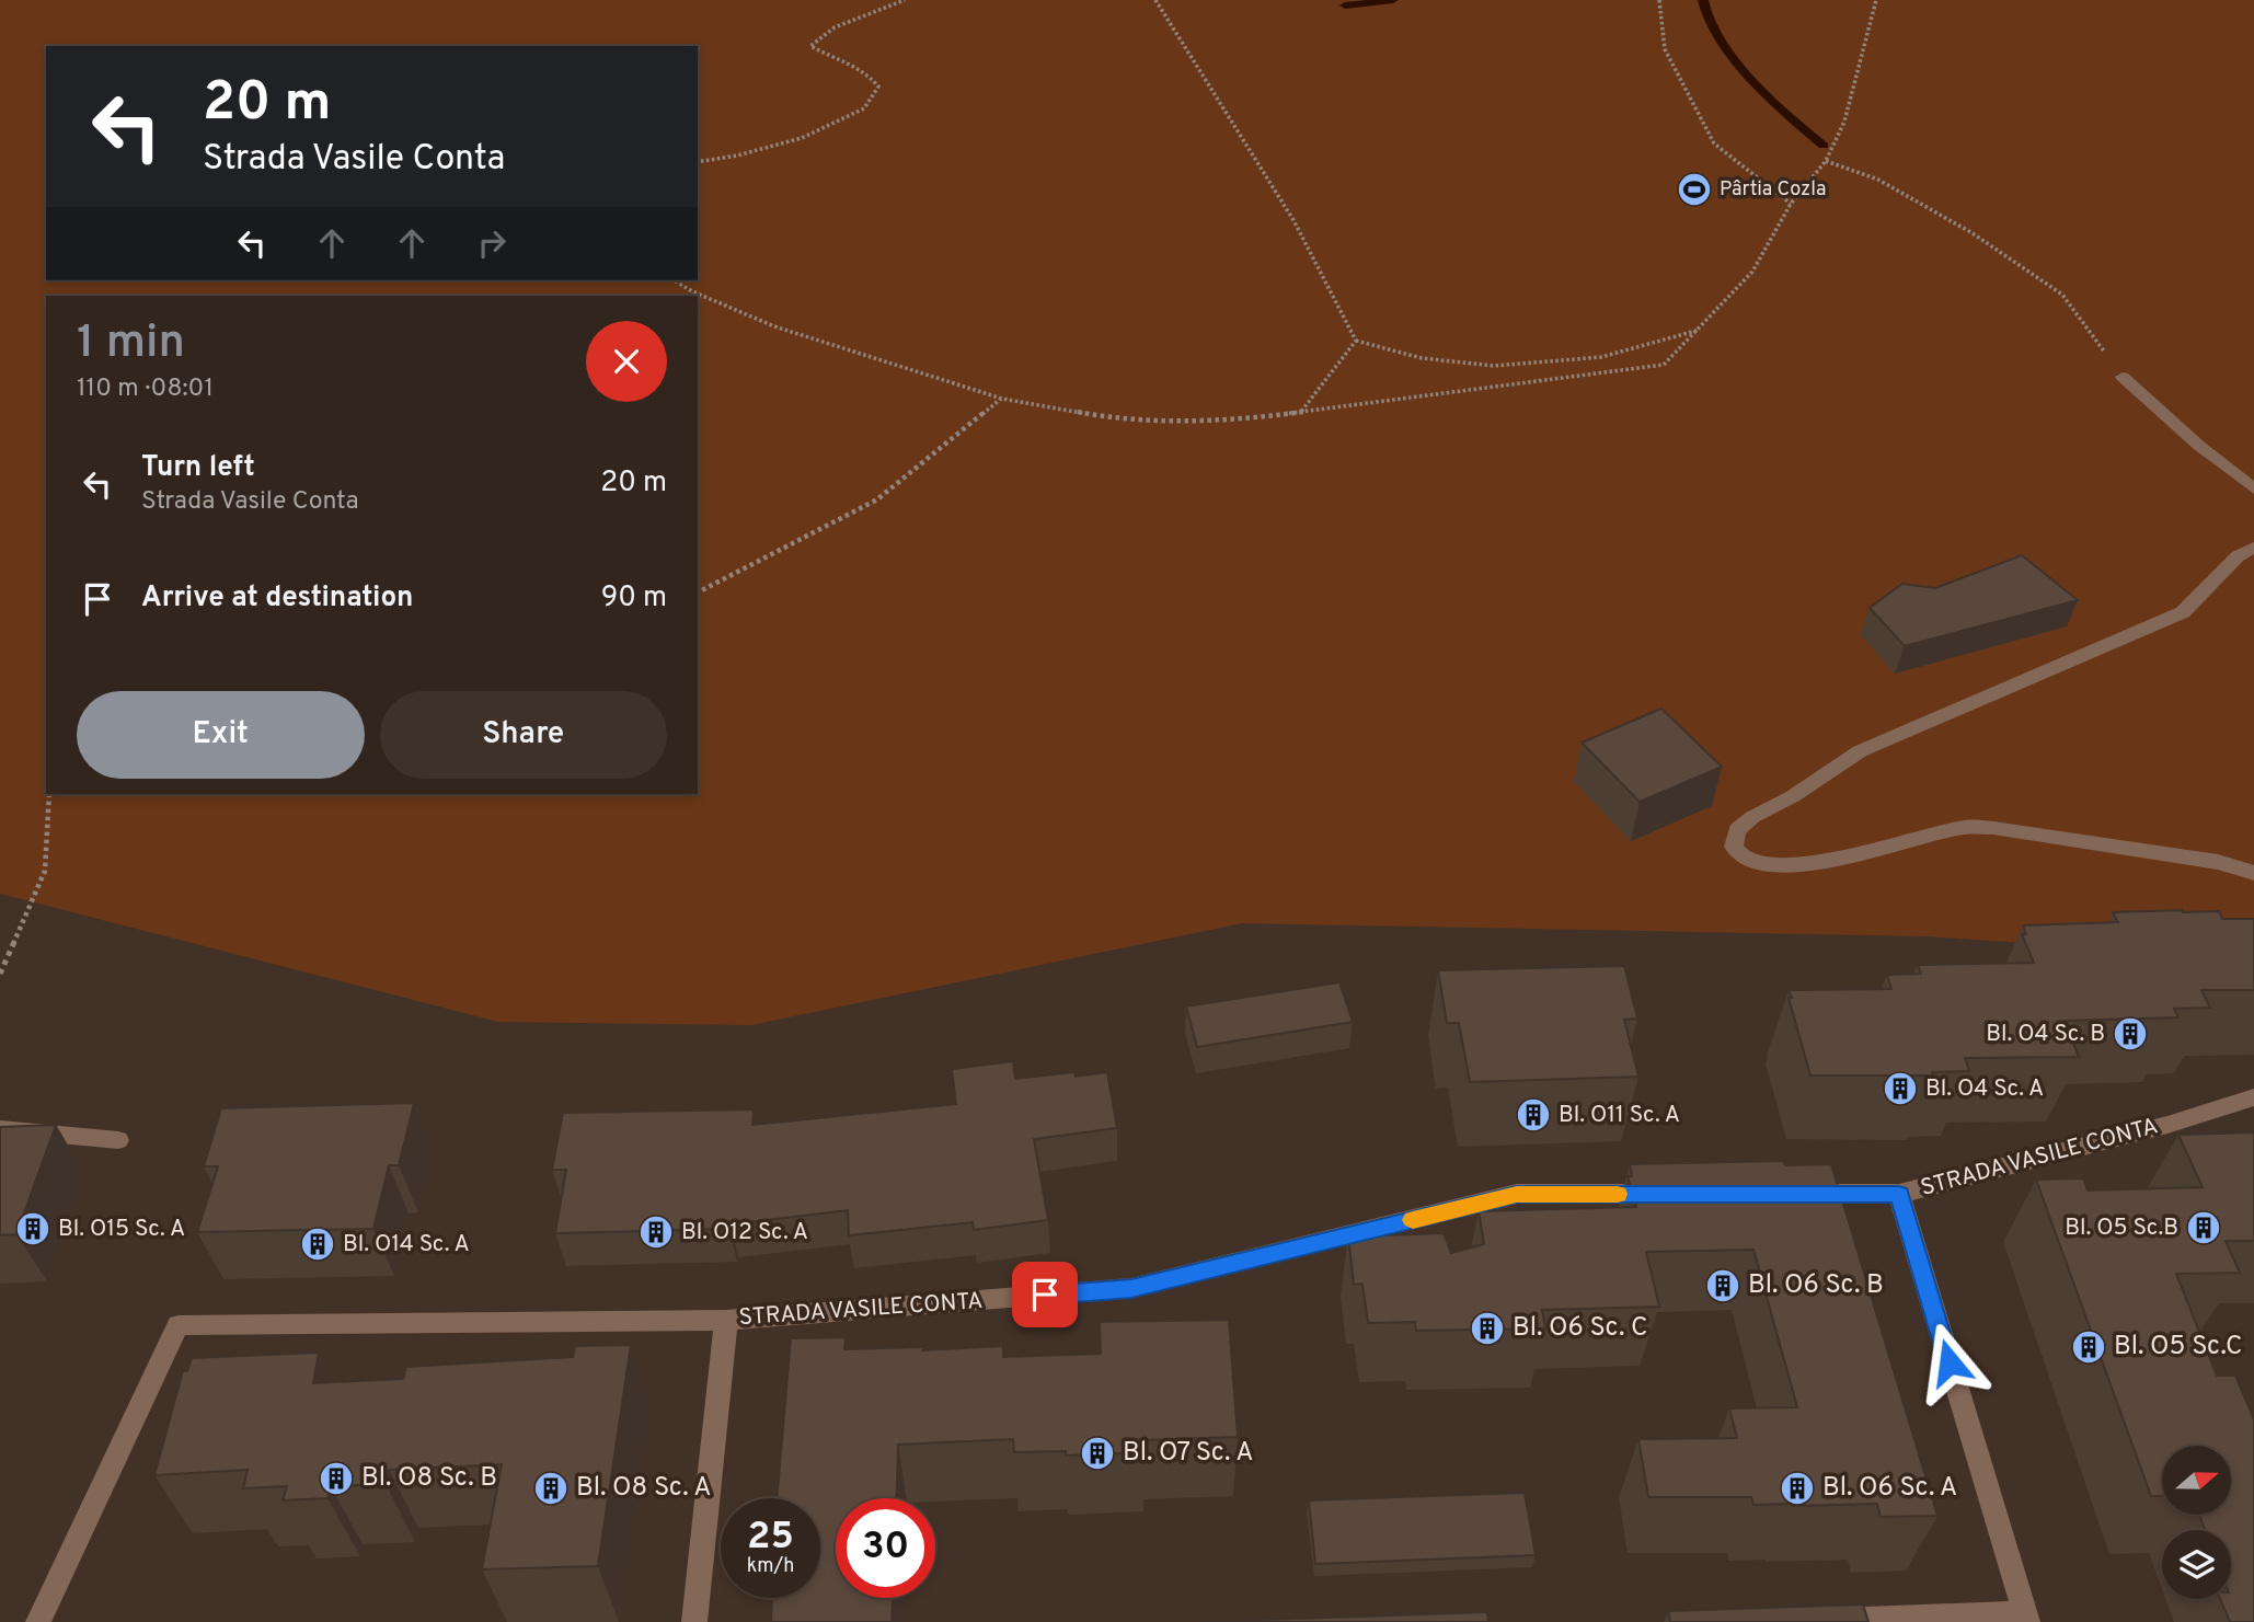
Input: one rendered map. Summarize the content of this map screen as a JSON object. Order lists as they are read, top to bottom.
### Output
{
  "streets": {
    "street": ["STRADA VASILE CONTA"]
  },
  "places": {
    "sports": ["Pârtia Cozla"],
    "building": [
      "Bl. O4 Sc. B",
      "Bl. O4 Sc. A",
      "Bl. O11 Sc. A",
      "Bl. O5 Sc.B",
      "Bl. O15 Sc. A",
      "Bl. O12 Sc. A",
      "Bl. O14 Sc. A",
      "Bl. O6 Sc. B",
      "Bl. O6 Sc. C",
      "Bl. O5 Sc.C",
      "Bl. O7 Sc. A",
      "Bl. O8 Sc. B",
      "Bl. O8 Sc. A",
      "Bl. O6 Sc. A"
    ]
  },
  "north": "right",
  "page": {
    "turn": ["20 m", "Strada Vasile Conta"],
    "heading": ["1 min", "110 m · 08:01"],
    "list": [
      {
        "name": "Turn left",
        "note": "Strada Vasile Conta",
        "value": "20 m"
      },
      {
        "name": "Arrive at destination",
        "value": "90 m"
      }
    ],
    "buttons": ["Exit", "Share"],
    "speed": "25 km/h",
    "limit": "30"
  }
}
